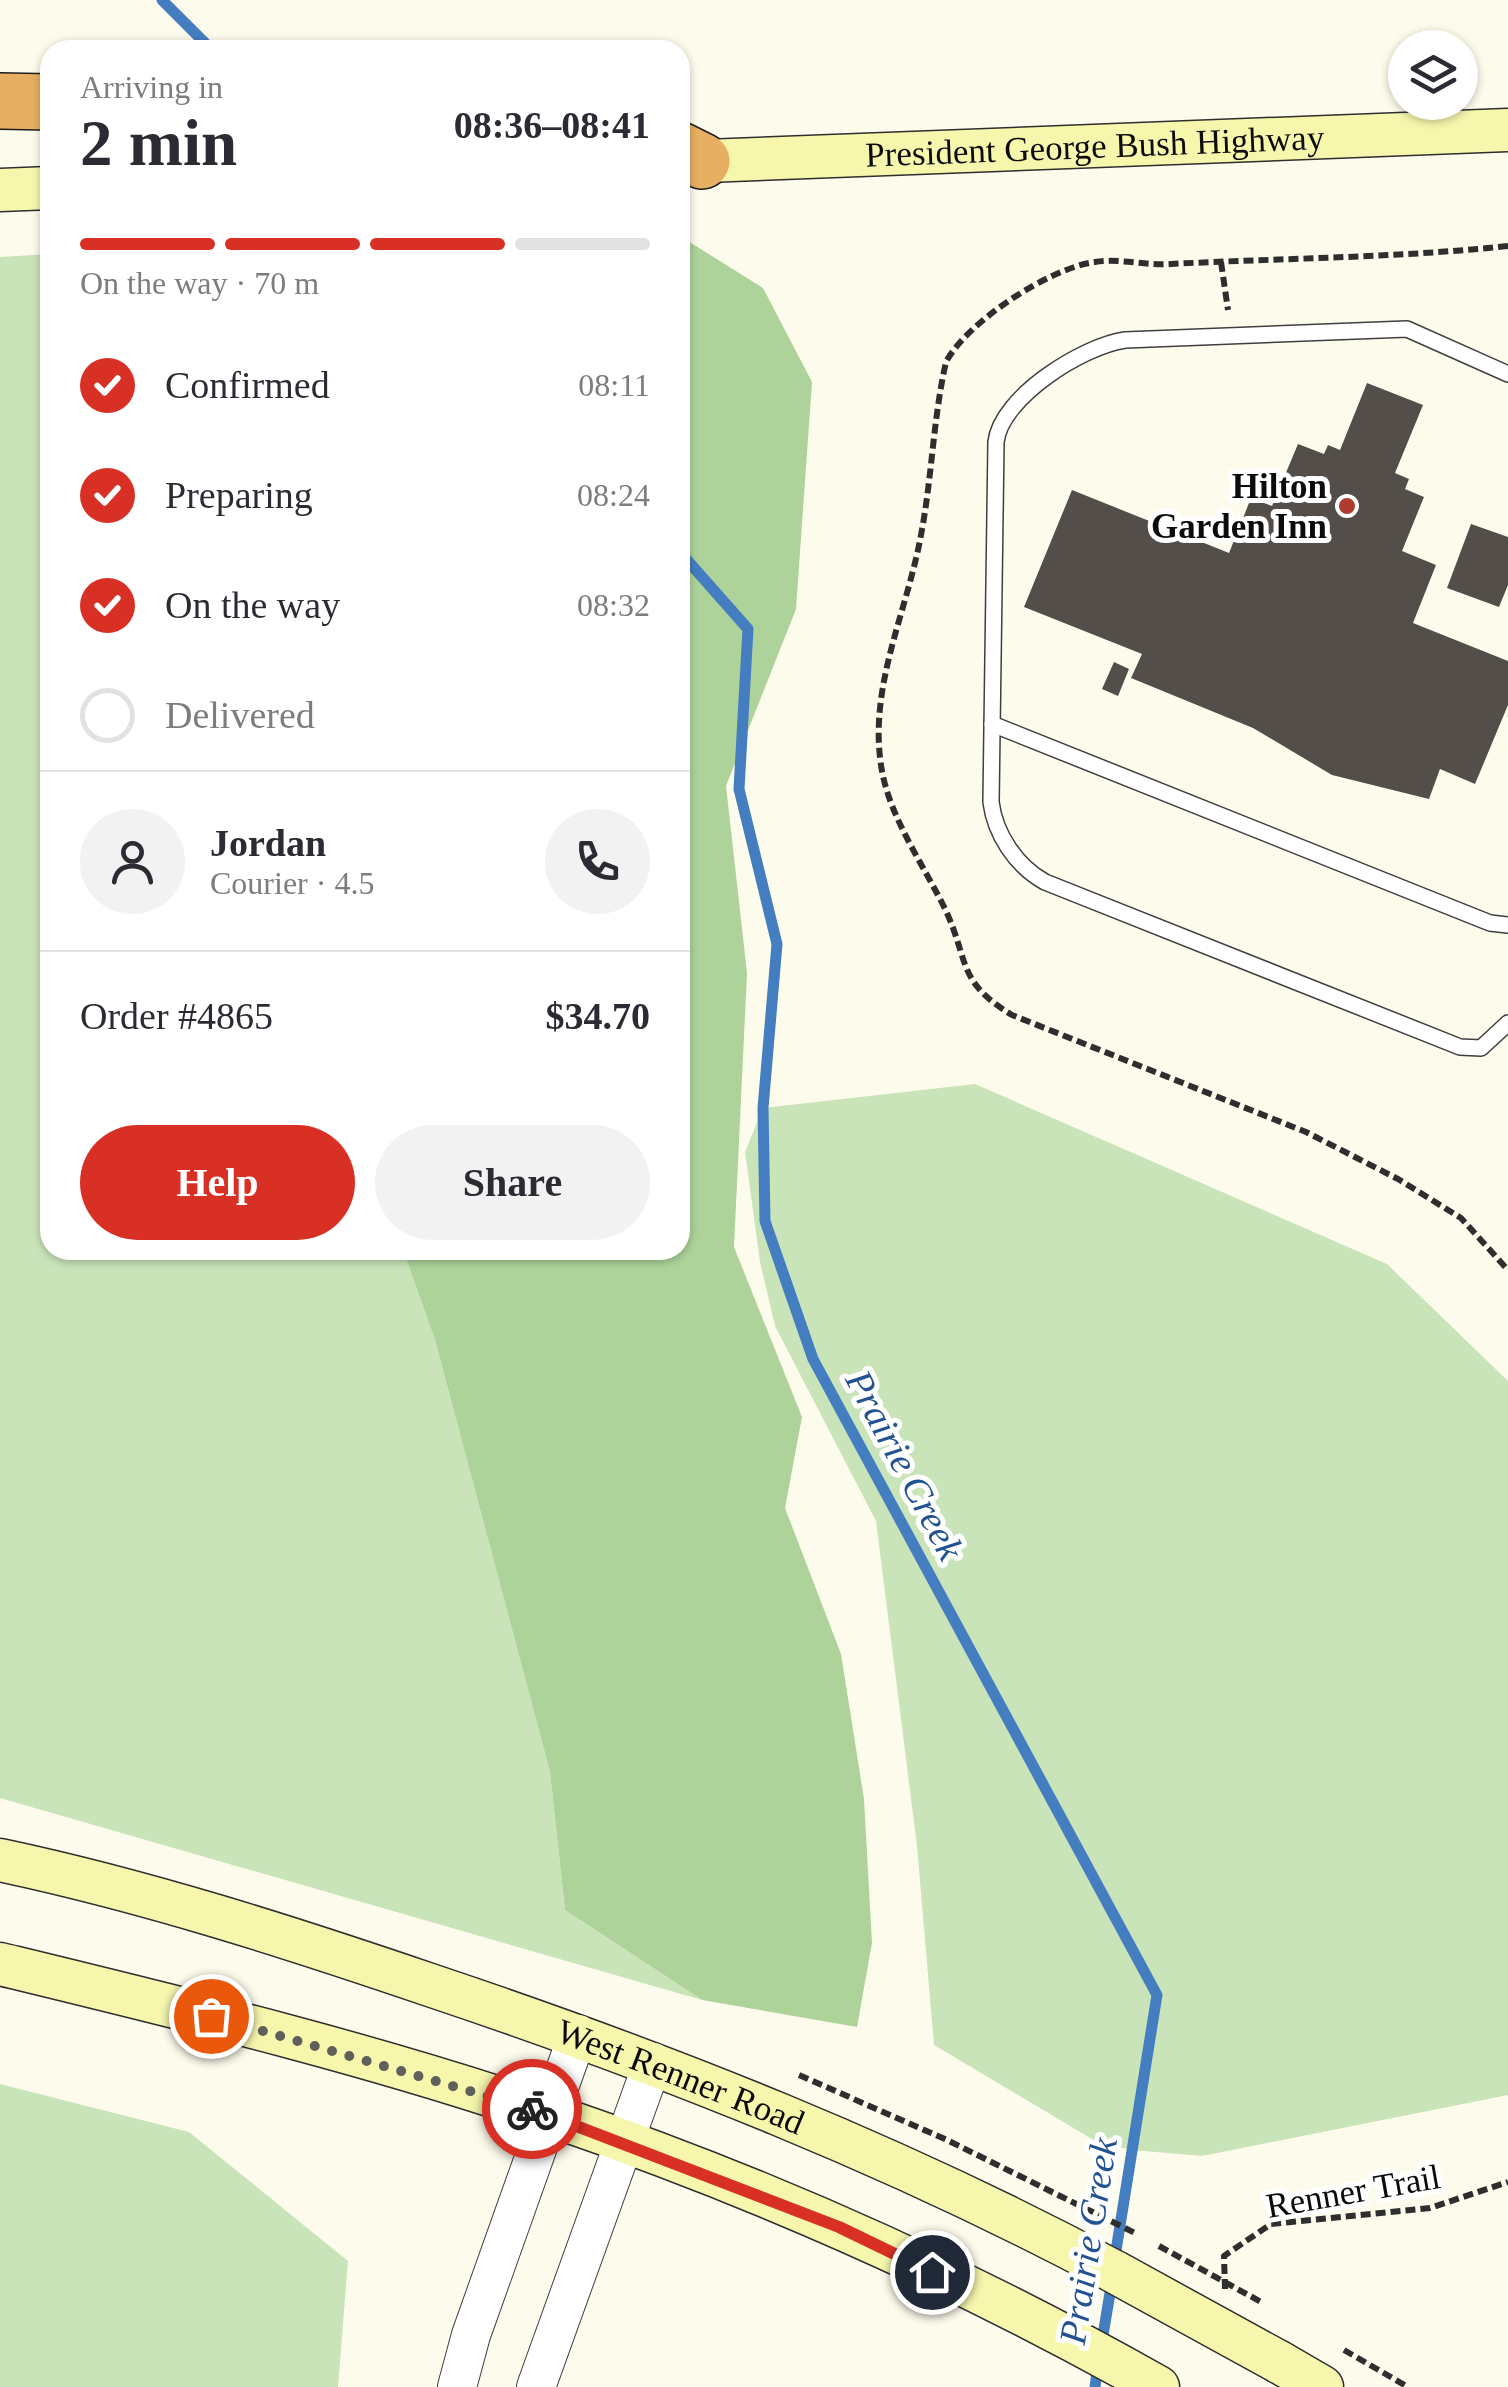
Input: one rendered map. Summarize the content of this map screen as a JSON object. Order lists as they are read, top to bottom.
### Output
{
  "streets": {
    "main road": ["President George Bush Highway", "West Renner Road"],
    "path": ["Renner Trail"]
  },
  "water": ["Prairie Creek"],
  "places": ["Hilton Garden Inn"],
  "page": {
    "heading": ["2 min", "Arriving in", "08:36–08:41"],
    "panel": [
      "Jordan",
      "Courier · 4.5",
      "Order #4865",
      "$34.70"
    ],
    "bar": "On the way · 70 m",
    "list": [
      ["Confirmed", "08:11"],
      ["Preparing", "08:24"],
      ["On the way", "08:32"],
      "Delivered"
    ],
    "buttons": ["Help", "Share"]
  }
}
